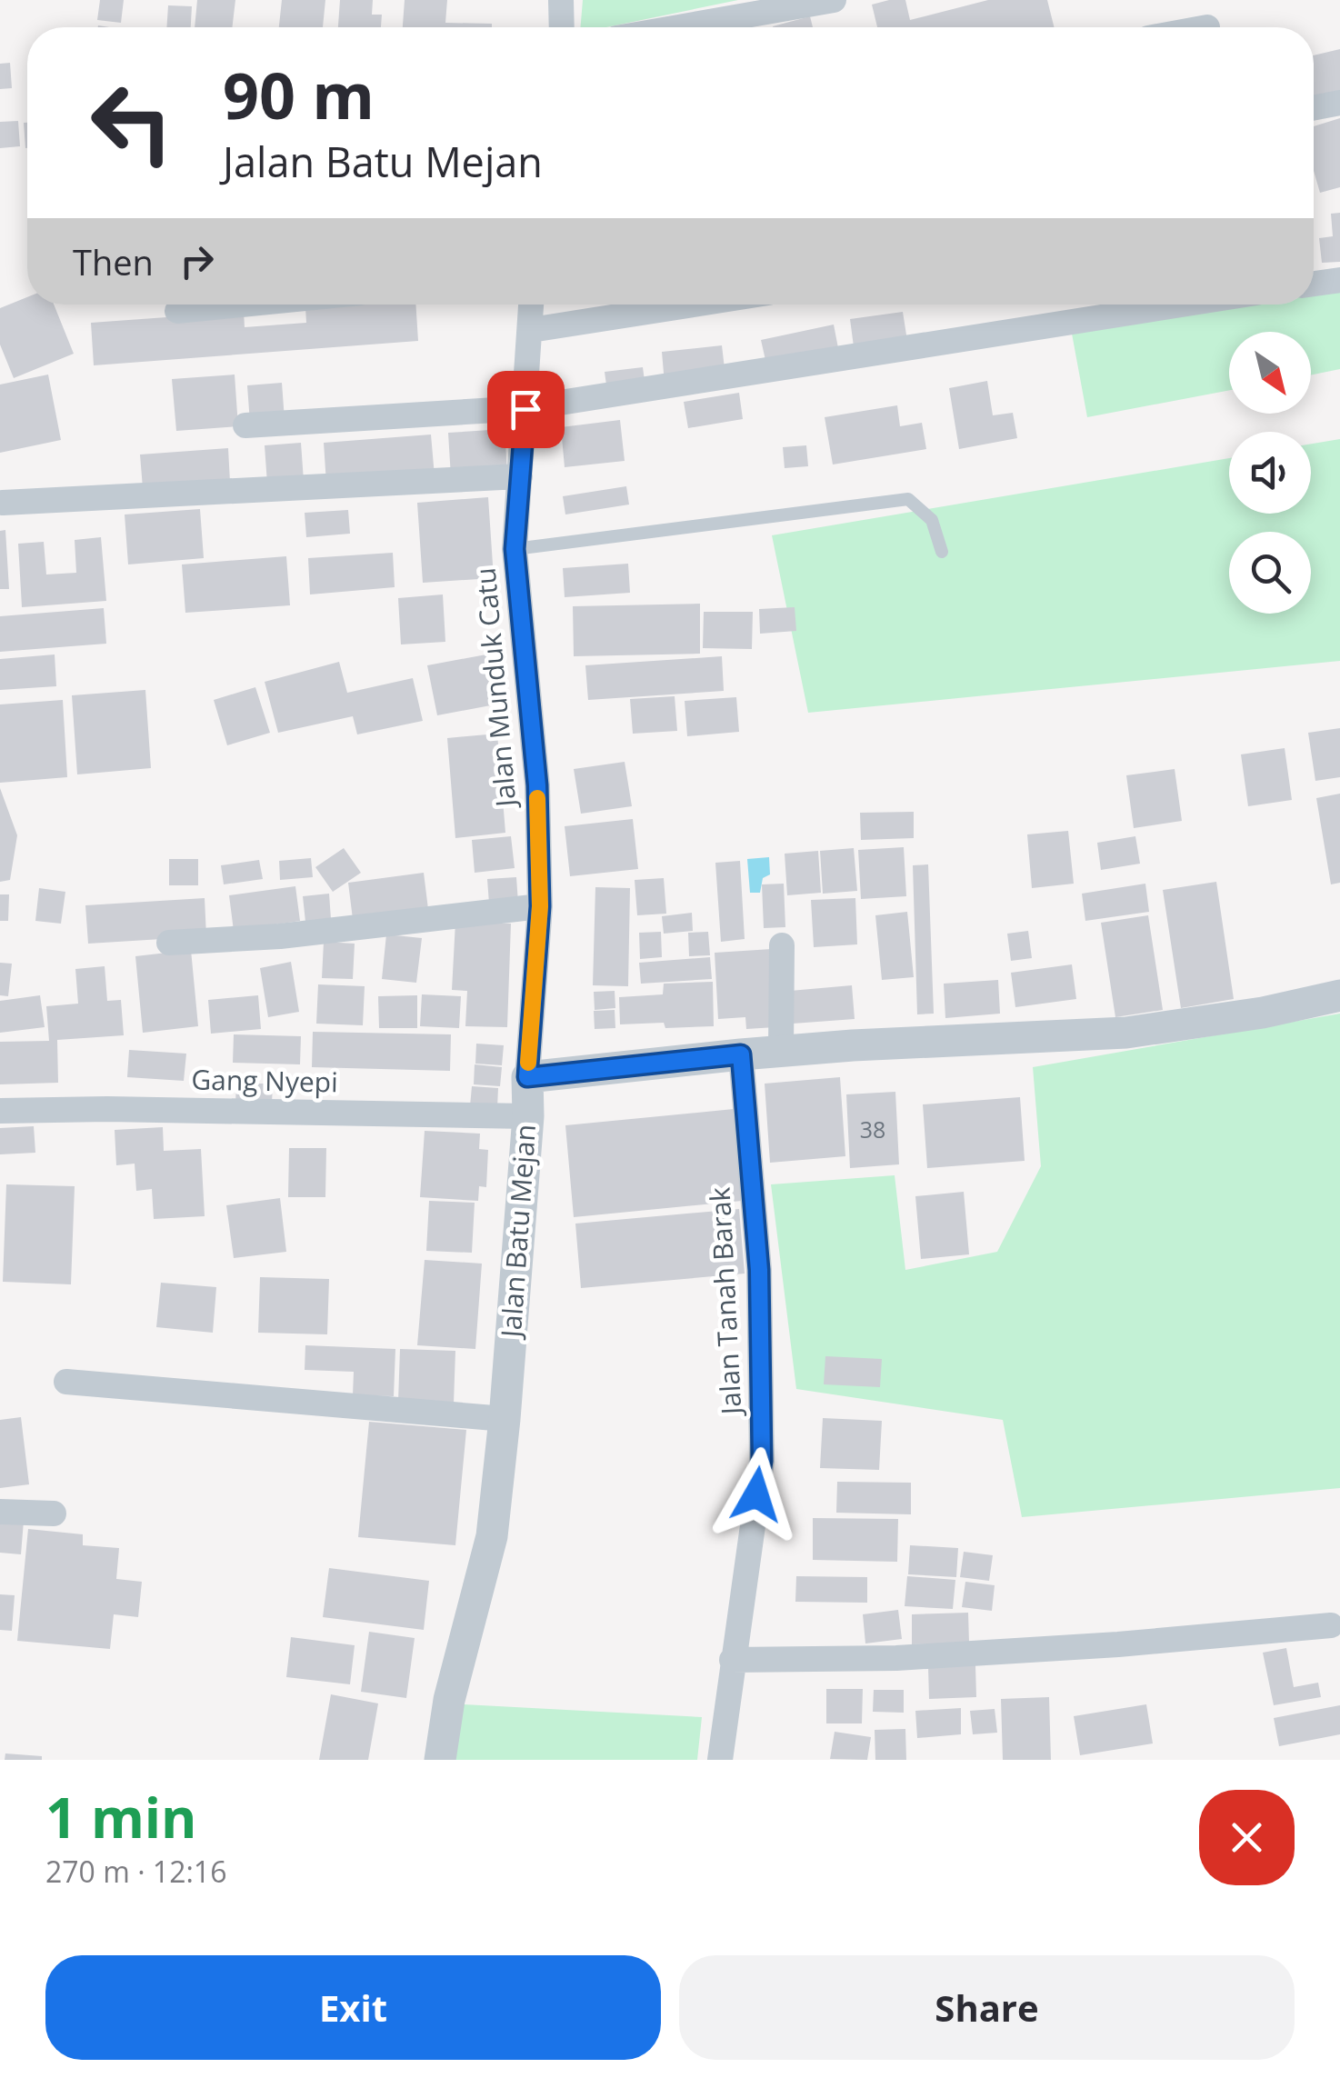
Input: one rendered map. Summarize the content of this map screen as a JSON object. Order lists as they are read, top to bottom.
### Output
{
  "streets": {
    "street": [
      "Jalan Munduk Catu",
      "Gang Nyepi",
      "Jalan Batu Mejan",
      "Jalan Tanah Barak"
    ]
  },
  "crossings": [
    ["Jalan Munduk Catu", "Jalan Batu Mejan"],
    ["Gang Nyepi", "Jalan Batu Mejan"]
  ],
  "house_numbers": ["38"],
  "north": "bottom right",
  "page": {
    "turn": ["90 m", "Jalan Batu Mejan"],
    "then": "Then",
    "heading": ["1 min", "270 m · 12:16"],
    "buttons": ["Exit", "Share"]
  }
}
